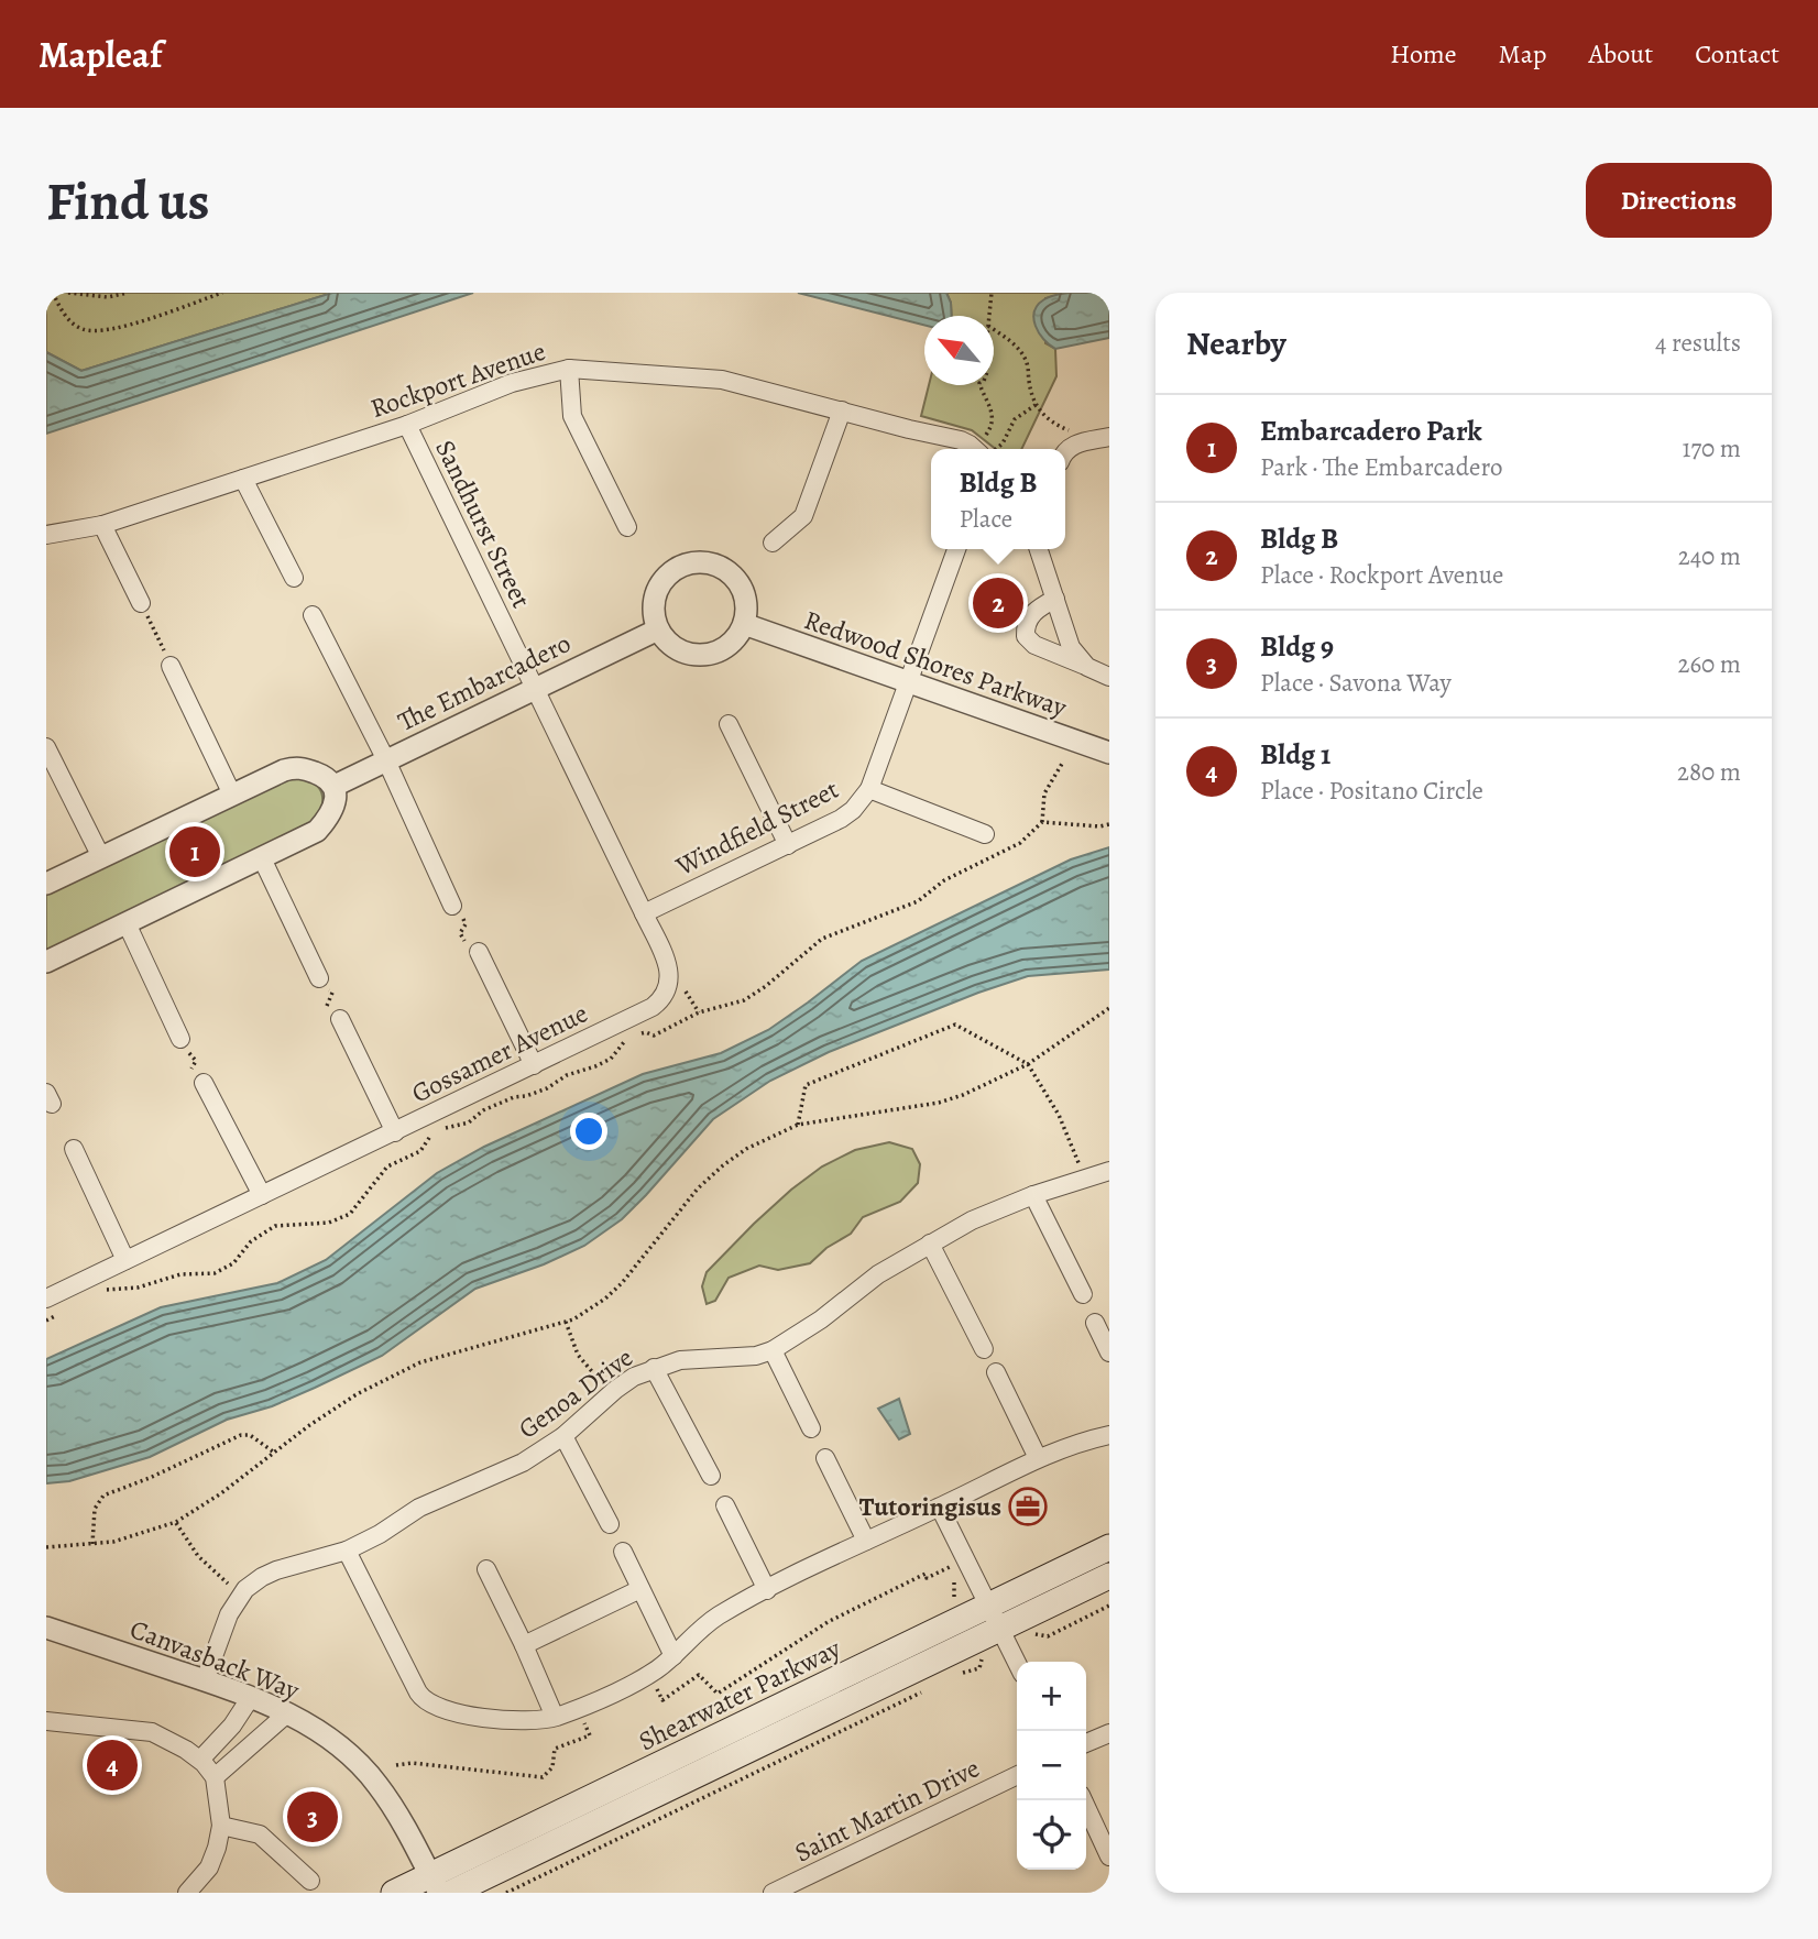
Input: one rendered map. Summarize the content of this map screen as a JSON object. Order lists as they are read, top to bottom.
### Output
{
  "streets": {
    "main road": ["Shearwater Parkway"],
    "street": [
      "Rockport Avenue",
      "Sandhurst Street",
      "Redwood Shores Parkway",
      "The Embarcadero",
      "Windfield Street",
      "Gossamer Avenue",
      "Genoa Drive",
      "Canvasback Way",
      "Saint Martin Drive"
    ]
  },
  "crossings": [
    ["Rockport Avenue", "Sandhurst Street"],
    ["Sandhurst Street", "The Embarcadero"],
    ["Sandhurst Street", "Gossamer Avenue"],
    ["Redwood Shores Parkway", "The Embarcadero"],
    ["Redwood Shores Parkway", "Windfield Street"],
    ["The Embarcadero", "Gossamer Avenue"],
    ["Windfield Street", "Gossamer Avenue"],
    ["Genoa Drive", "Canvasback Way"],
    ["Canvasback Way", "Shearwater Parkway"]
  ],
  "places": {
    "office": ["Tutoringisus"]
  },
  "north": "top left",
  "page": {
    "header": "Mapleaf",
    "nav": [
      "Home",
      "Map",
      "About",
      "Contact"
    ],
    "buttons": "Directions",
    "title": "Find us",
    "heading": ["Nearby", "4 results"],
    "list": [
      {
        "mark": "1",
        "name": "Embarcadero Park",
        "note": "Park · The Embarcadero",
        "value": "170 m"
      },
      {
        "mark": "2",
        "name": "Bldg B",
        "note": "Place · Rockport Avenue",
        "value": "240 m"
      },
      {
        "mark": "3",
        "name": "Bldg 9",
        "note": "Place · Savona Way",
        "value": "260 m"
      },
      {
        "mark": "4",
        "name": "Bldg 1",
        "note": "Place · Positano Circle",
        "value": "280 m"
      }
    ],
    "popup": ["Bldg B", "Place"],
    "pins": [
      "2",
      "1",
      "4",
      "3"
    ],
    "map_buttons": ["+", "−"]
  }
}
